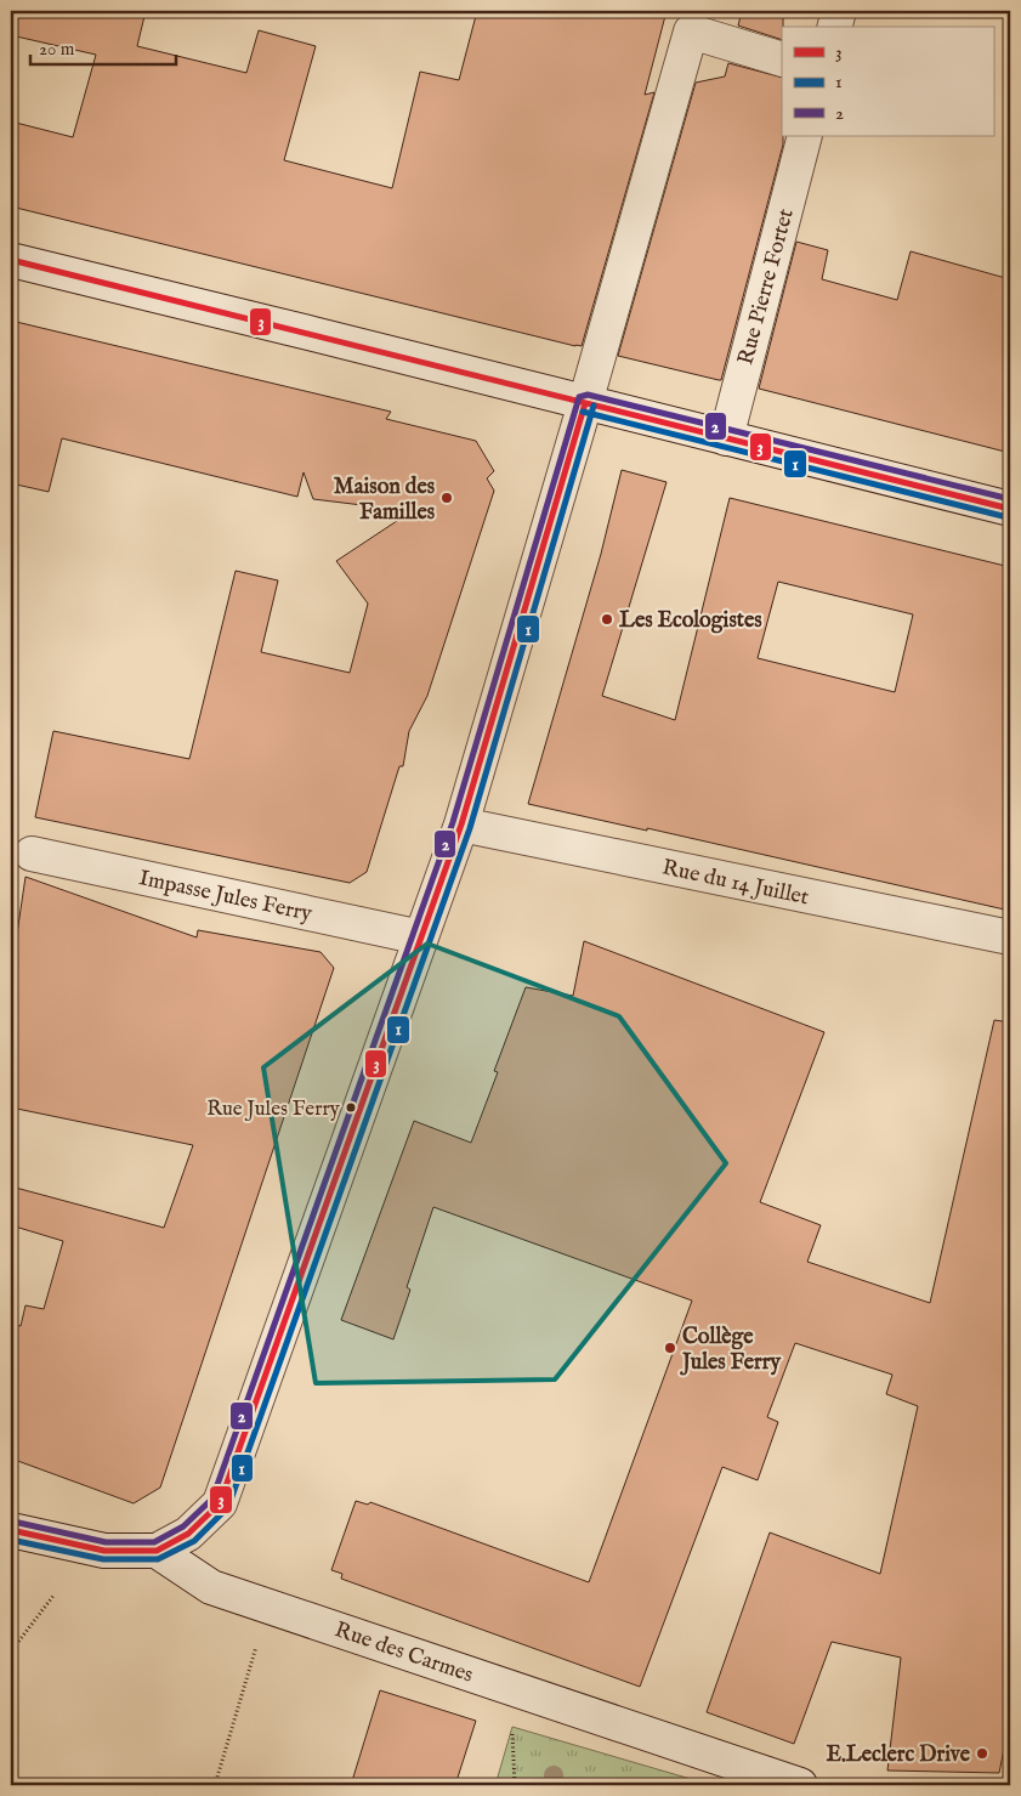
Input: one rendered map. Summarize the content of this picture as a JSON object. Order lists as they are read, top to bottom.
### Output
{
  "streets": {
    "street": [
      "Rue Pierre Fortet",
      "Rue du 14 Juillet",
      "Impasse Jules Ferry",
      "Rue des Carmes"
    ]
  },
  "places": [
    "Maison des Familles",
    "Les Ecologistes",
    "Rue Jules Ferry",
    "Collège Jules Ferry",
    "E.Leclerc Drive"
  ],
  "lines": ["transit line 3", "transit line 2", "transit line 1"],
  "legend": ["3", "1", "2"],
  "scale_bar": "20 m"
}
